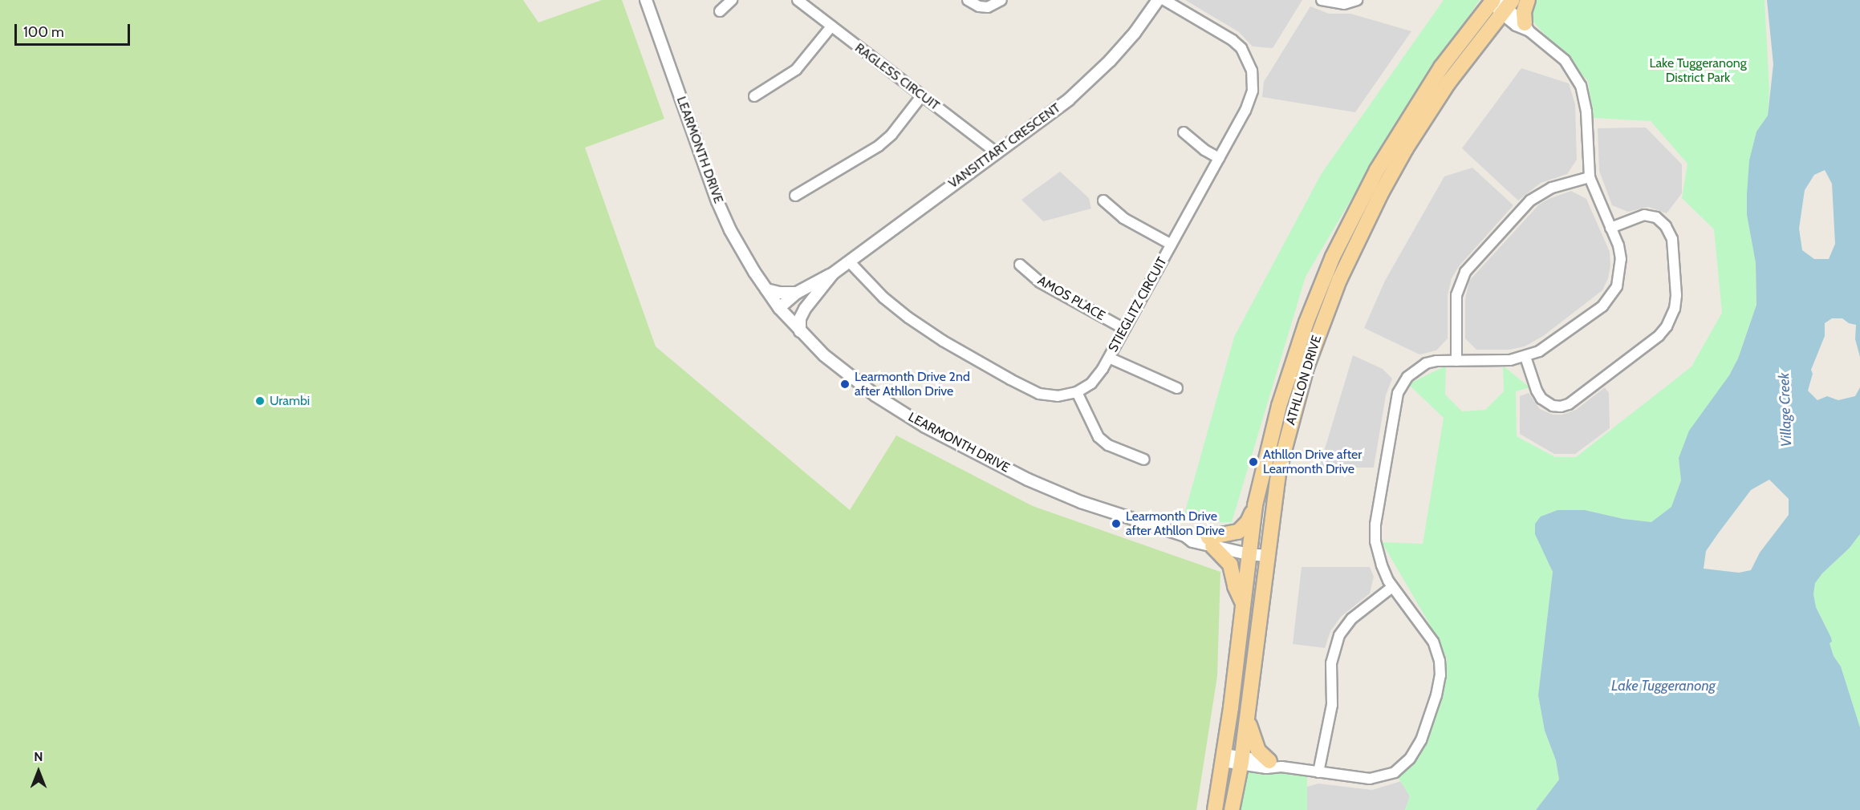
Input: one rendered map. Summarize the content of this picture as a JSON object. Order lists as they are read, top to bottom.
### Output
{
  "streets": {
    "main road": ["ATHLLON DRIVE"],
    "street": [
      "RAGLESS CIRCUIT",
      "VANSITTART CRESCENT",
      "LEARMONTH DRIVE",
      "AMOS PLACE",
      "STIEGLITZ CIRCUIT"
    ]
  },
  "crossings": [
    ["RAGLESS CIRCUIT", "VANSITTART CRESCENT"],
    ["VANSITTART CRESCENT", "LEARMONTH DRIVE"],
    ["VANSITTART CRESCENT", "STIEGLITZ CIRCUIT"],
    ["LEARMONTH DRIVE", "ATHLLON DRIVE"],
    ["AMOS PLACE", "STIEGLITZ CIRCUIT"]
  ],
  "water": ["Village Creek", "Lake Tuggeranong"],
  "parks": ["Lake Tuggeranong District Park"],
  "places": [
    "Learmonth Drive 2nd after Athllon Drive",
    "Urambi",
    "Athllon Drive after Learmonth Drive",
    "Learmonth Drive after Athllon Drive"
  ],
  "scale_bar": "100 m",
  "north": "top"
}
